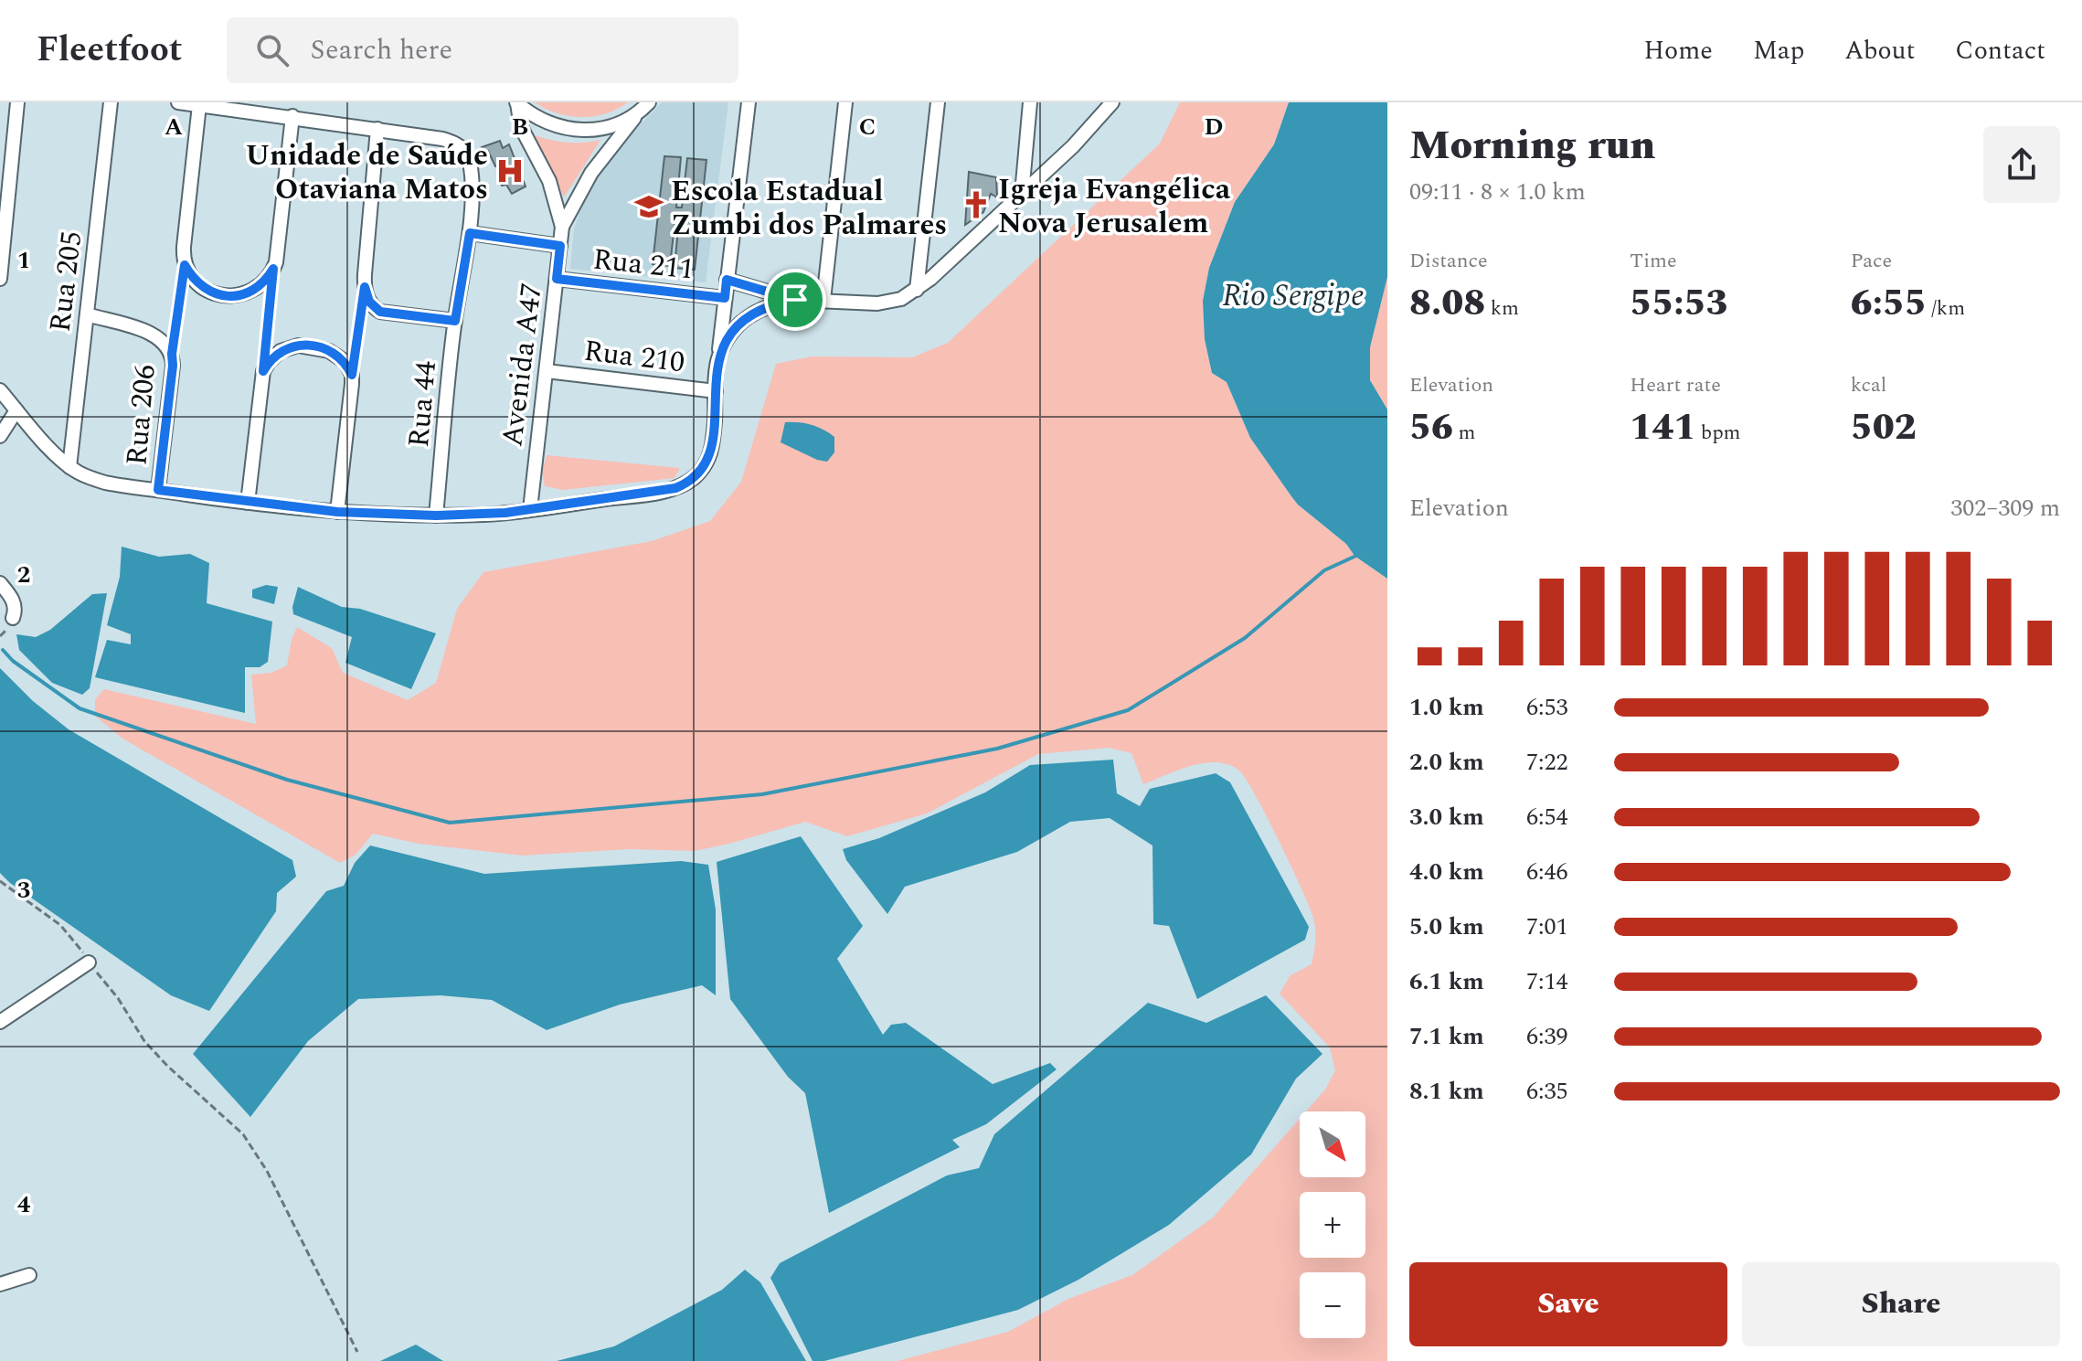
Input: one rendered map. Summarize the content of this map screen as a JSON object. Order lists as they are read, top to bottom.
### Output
{
  "streets": {
    "street": [
      "Rua 211",
      "Rua 205",
      "Rua 210",
      "Avenida A47",
      "Rua 44",
      "Rua 206"
    ]
  },
  "crossings": [
    ["Rua 211", "Avenida A47"],
    ["Rua 205", "Rua 206"],
    ["Rua 210", "Avenida A47"]
  ],
  "water": ["Rio Sergipe"],
  "places": {
    "hospital": ["Unidade de Saúde Otaviana Matos"],
    "church": ["Igreja Evangélica Nova Jerusalem"],
    "school or university": ["Escola Estadual Zumbi dos Palmares"]
  },
  "north": "bottom right",
  "page": {
    "header": "Fleetfoot",
    "search": "Search here",
    "nav": [
      "Home",
      "Map",
      "About",
      "Contact"
    ],
    "heading": ["Morning run", "09:11 · 8 × 1.0 km"],
    "stats": [
      ["Distance", "8.08 km"],
      ["Time", "55:53"],
      ["Pace", "6:55 /km"],
      ["Elevation", "56 m"],
      ["Heart rate", "141 bpm"],
      ["kcal", "502"]
    ],
    "chart": ["Elevation", "302–309 m"],
    "list": [
      {
        "name": "1.0 km",
        "note": "6:53"
      },
      {
        "name": "2.0 km",
        "note": "7:22"
      },
      {
        "name": "3.0 km",
        "note": "6:54"
      },
      {
        "name": "4.0 km",
        "note": "6:46"
      },
      {
        "name": "5.0 km",
        "note": "7:01"
      },
      {
        "name": "6.1 km",
        "note": "7:14"
      },
      {
        "name": "7.1 km",
        "note": "6:39"
      },
      {
        "name": "8.1 km",
        "note": "6:35"
      }
    ],
    "map_buttons": ["+", "−"],
    "buttons": ["Save", "Share"]
  },
  "grid": {
    "columns": [
      "A",
      "B",
      "C",
      "D"
    ],
    "rows": [
      "1",
      "2",
      "3",
      "4"
    ]
  }
}
